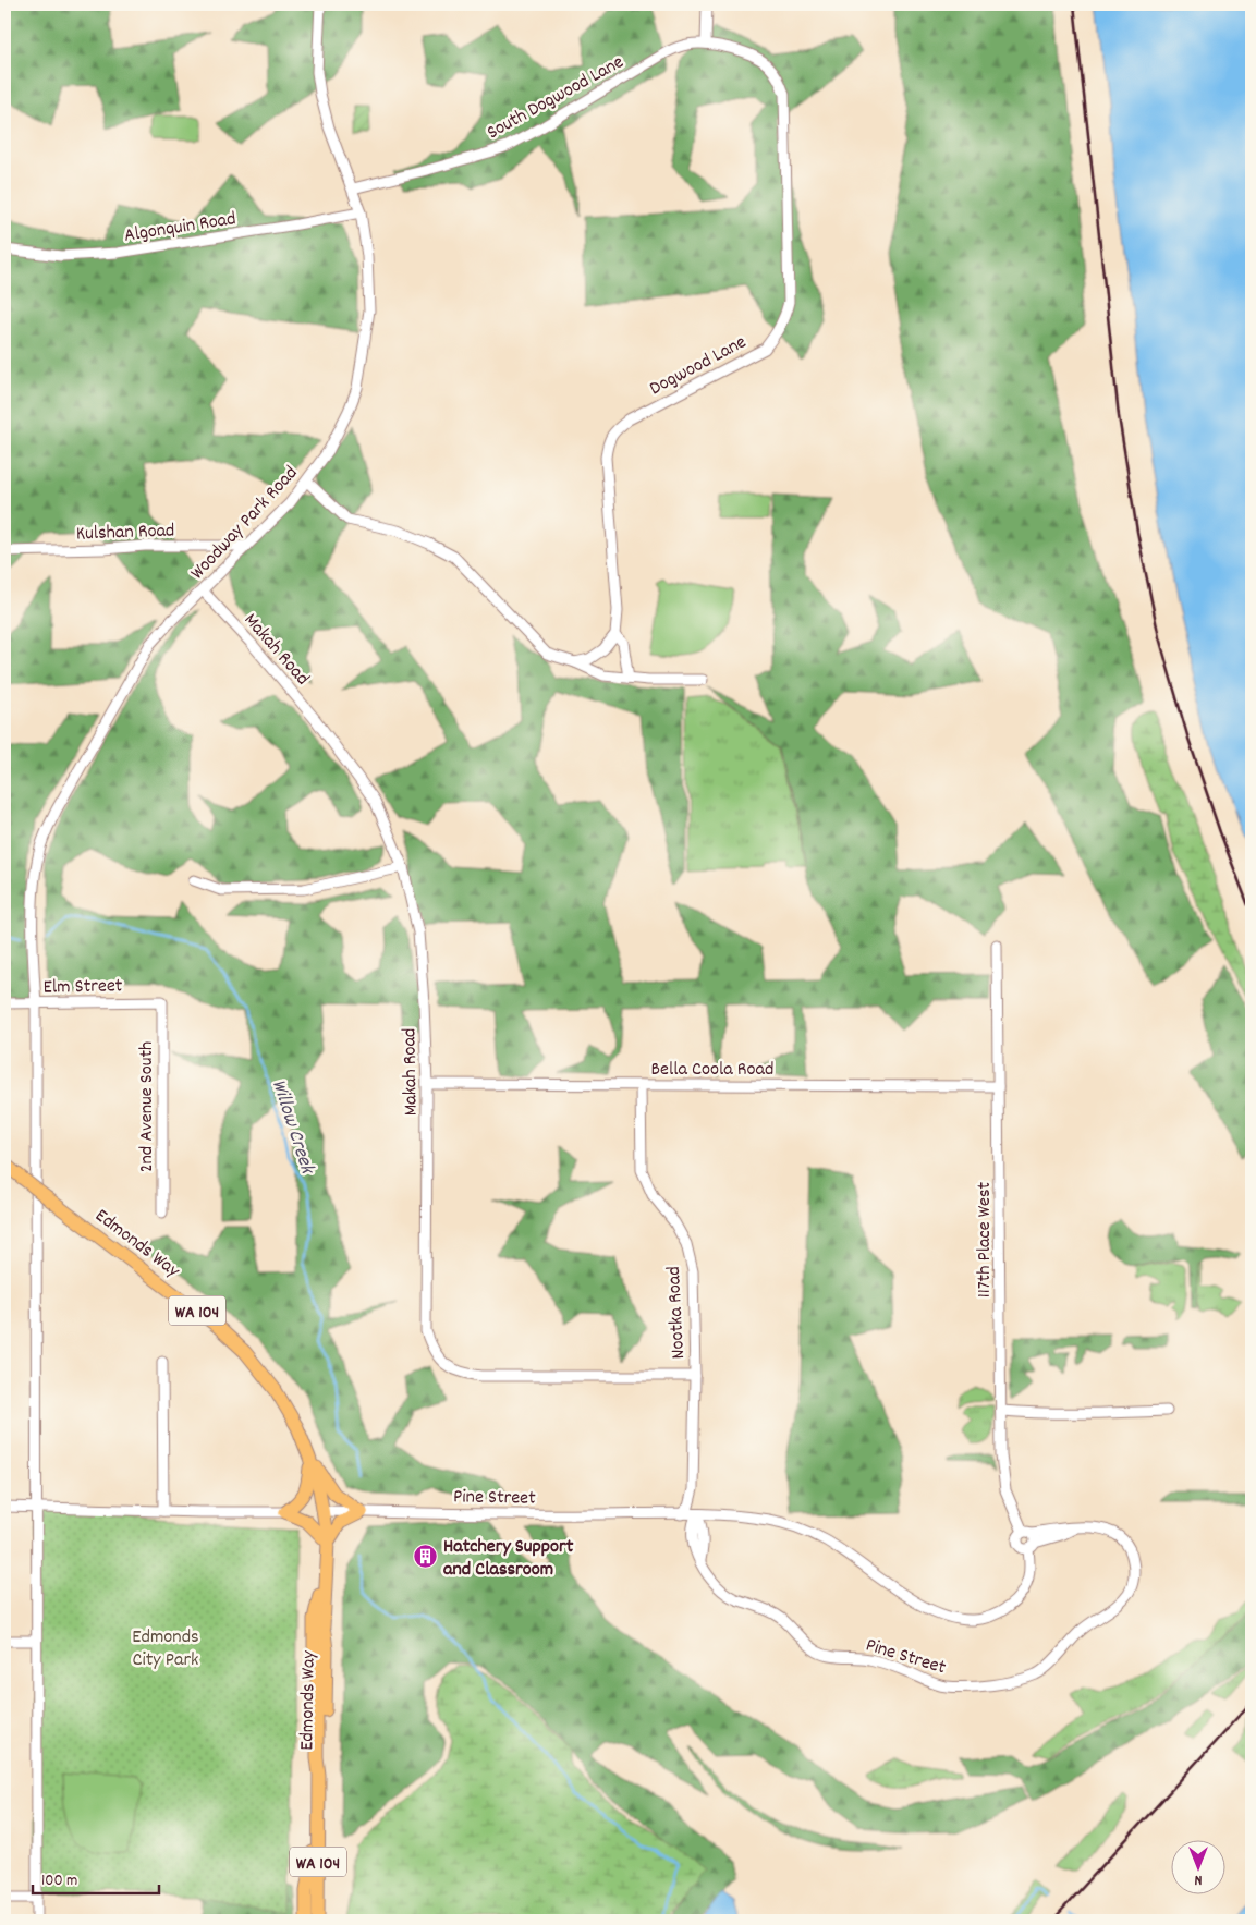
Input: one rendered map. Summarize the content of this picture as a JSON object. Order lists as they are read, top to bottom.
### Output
{
  "streets": {
    "main road": ["Edmonds Way", "WA 104"],
    "street": [
      "South Dogwood Lane",
      "Algonquin Road",
      "Dogwood Lane",
      "Woodway Park Road",
      "Kulshan Road",
      "Makah Road",
      "Elm Street",
      "Bella Coola Road",
      "2nd Avenue South",
      "117th Place West",
      "Nootka Road",
      "Pine Street"
    ]
  },
  "crossings": [
    ["South Dogwood Lane", "Dogwood Lane"],
    ["South Dogwood Lane", "Woodway Park Road"],
    ["Algonquin Road", "Woodway Park Road"],
    ["Woodway Park Road", "Kulshan Road"],
    ["Woodway Park Road", "Makah Road"],
    ["Woodway Park Road", "Elm Street"],
    ["Makah Road", "Bella Coola Road"],
    ["Makah Road", "Nootka Road"],
    ["Elm Street", "2nd Avenue South"],
    ["Bella Coola Road", "117th Place West"],
    ["Bella Coola Road", "Nootka Road"],
    ["117th Place West", "Pine Street"],
    ["Edmonds Way", "WA 104"],
    ["Edmonds Way", "Pine Street"],
    ["Nootka Road", "Pine Street"]
  ],
  "water": ["Willow Creek"],
  "parks": ["Edmonds City Park"],
  "places": {
    "building": ["Hatchery Support and Classroom"]
  },
  "scale_bar": "100 m",
  "north": "bottom"
}
